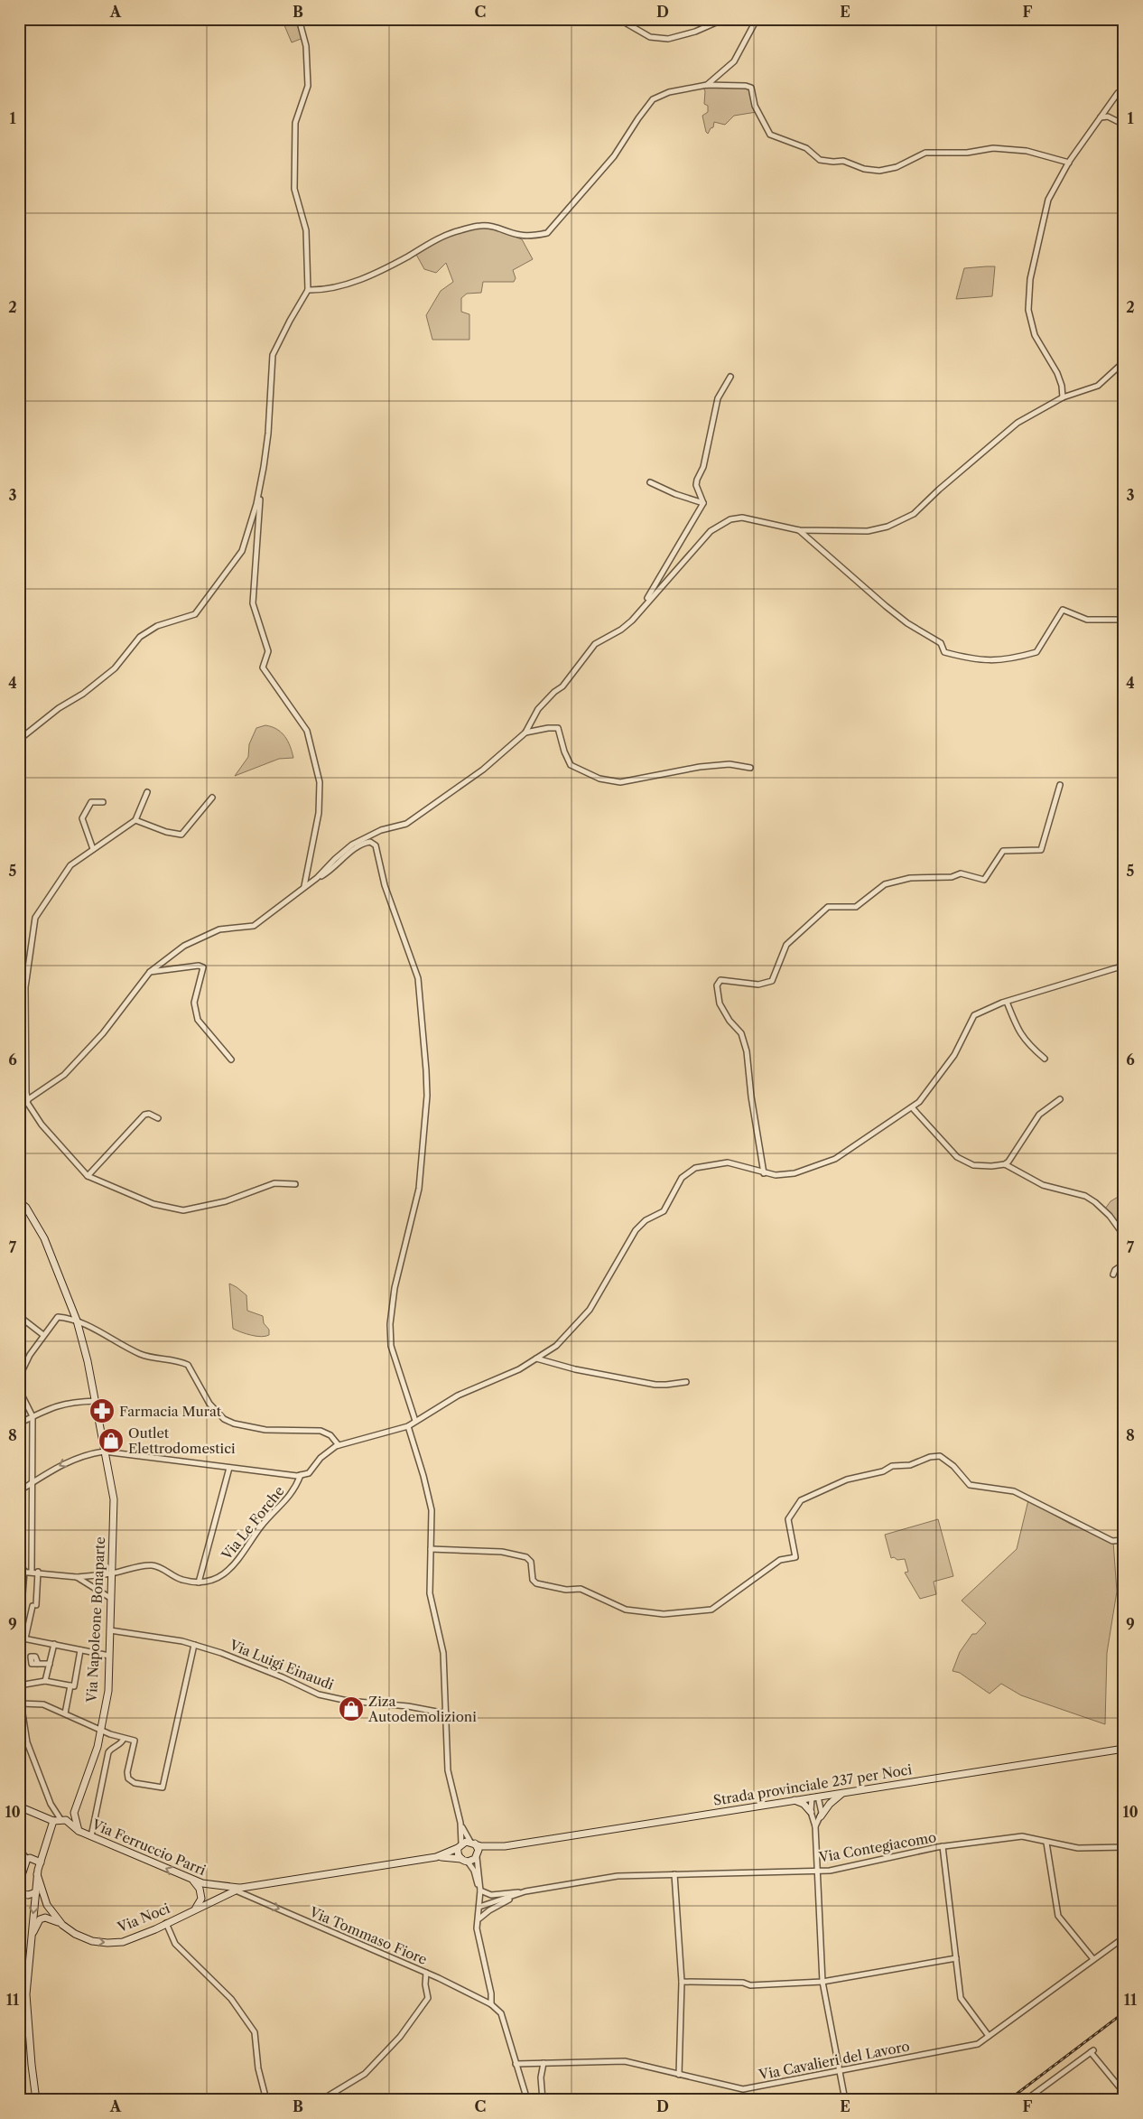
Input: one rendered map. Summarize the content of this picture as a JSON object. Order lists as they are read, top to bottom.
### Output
{
  "streets": {
    "main road": [
      "Via Napoleone Bonaparte",
      "Strada provinciale 237 per Noci",
      "Via Ferruccio Parri",
      "Via Noci"
    ],
    "street": [
      "Via Le Forche",
      "Via Luigi Einaudi",
      "Via Contegiacomo",
      "Via Tommaso Fiore",
      "Via Cavalieri del Lavoro"
    ]
  },
  "crossings": [
    ["Via Napoleone Bonaparte", "Via Luigi Einaudi"],
    ["Strada provinciale 237 per Noci", "Via Noci"],
    ["Via Ferruccio Parri", "Via Noci"],
    ["Via Ferruccio Parri", "Via Tommaso Fiore"],
    ["Via Noci", "Via Tommaso Fiore"]
  ],
  "one_way": ["Via Ferruccio Parri", "Via Tommaso Fiore"],
  "places": {
    "pharmacy": ["Farmacia Murat"],
    "shop": ["Outlet Elettrodomestici", "Ziza Autodemolizioni"]
  },
  "grid": {
    "columns": [
      "A",
      "B",
      "C",
      "D",
      "E",
      "F"
    ],
    "rows": [
      "1",
      "2",
      "3",
      "4",
      "5",
      "6",
      "7",
      "8",
      "9",
      "10",
      "11"
    ]
  }
}
